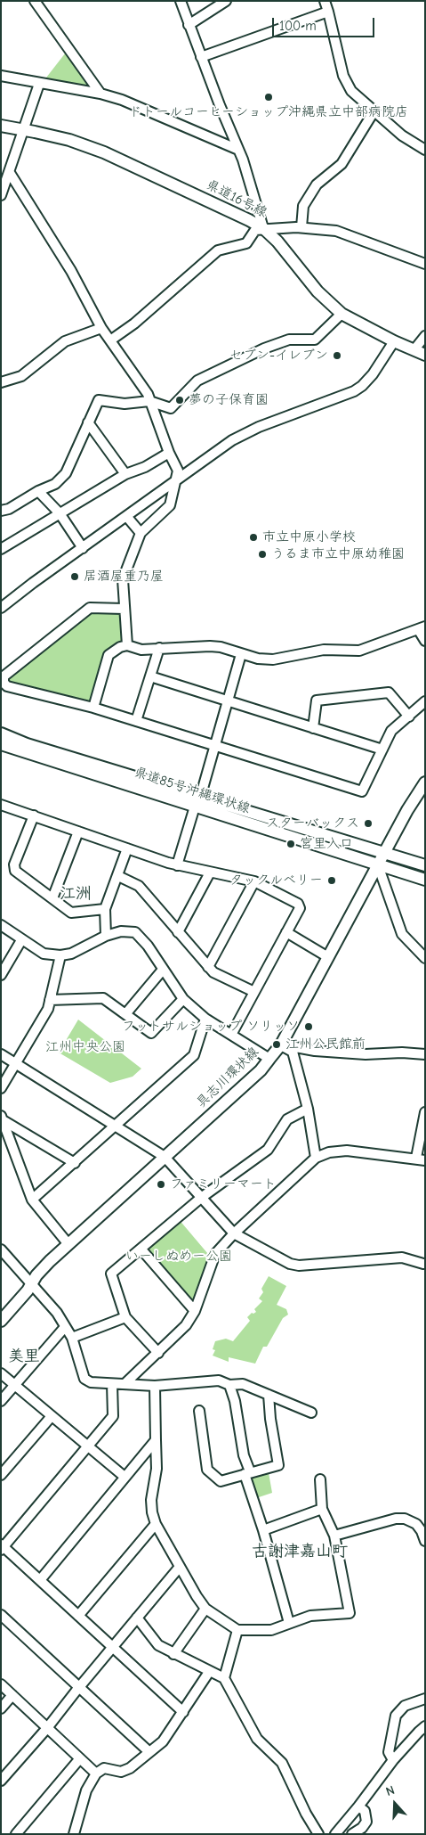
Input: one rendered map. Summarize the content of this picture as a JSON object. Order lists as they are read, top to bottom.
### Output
{
  "streets": {
    "main road": ["県道16号線", "県道85号沖縄環状線", "具志川環状線"]
  },
  "crossings": [
    ["県道85号沖縄環状線", "具志川環状線"]
  ],
  "districts": ["江洲", "美里", "古謝津嘉山町"],
  "parks": ["江州中央公園", "いーしぬめー公園"],
  "places": [
    "ドトールコーヒーショップ沖縄県立中部病院店",
    "セブン-イレブン",
    "夢の子保育園",
    "市立中原小学校",
    "うるま市立中原幼稚園",
    "居酒屋重乃屋",
    "スターバックス",
    "宮里入口",
    "タックルベリー",
    "フットサルショップ ソリッソ",
    "江州公民館前",
    "ファミリーマート"
  ],
  "scale_bar": "100 m",
  "north": "top"
}
